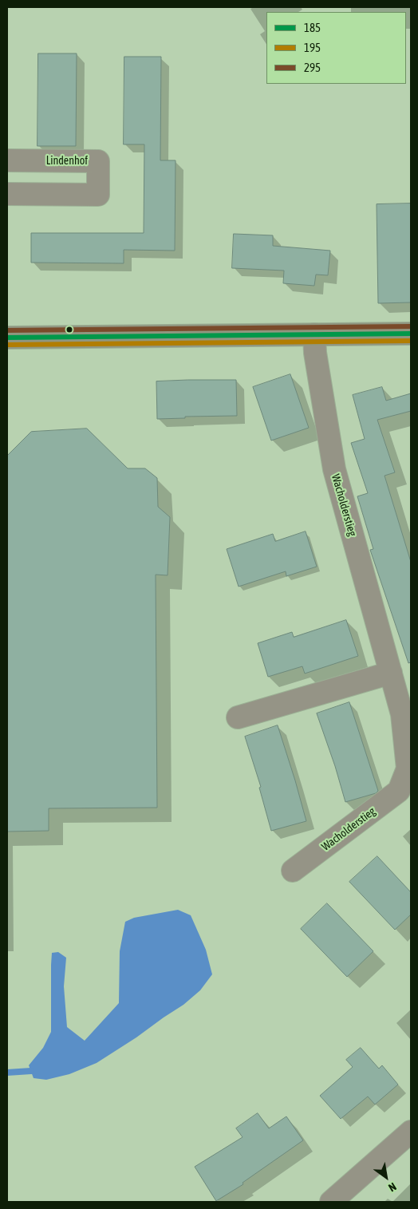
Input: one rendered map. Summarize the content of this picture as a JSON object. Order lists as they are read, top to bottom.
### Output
{
  "streets": {
    "street": ["Lindenhof", "Wacholderstieg"]
  },
  "lines": ["transit line 295", "transit line 185", "transit line 195"],
  "legend": ["185", "195", "295"],
  "north": "bottom right"
}
